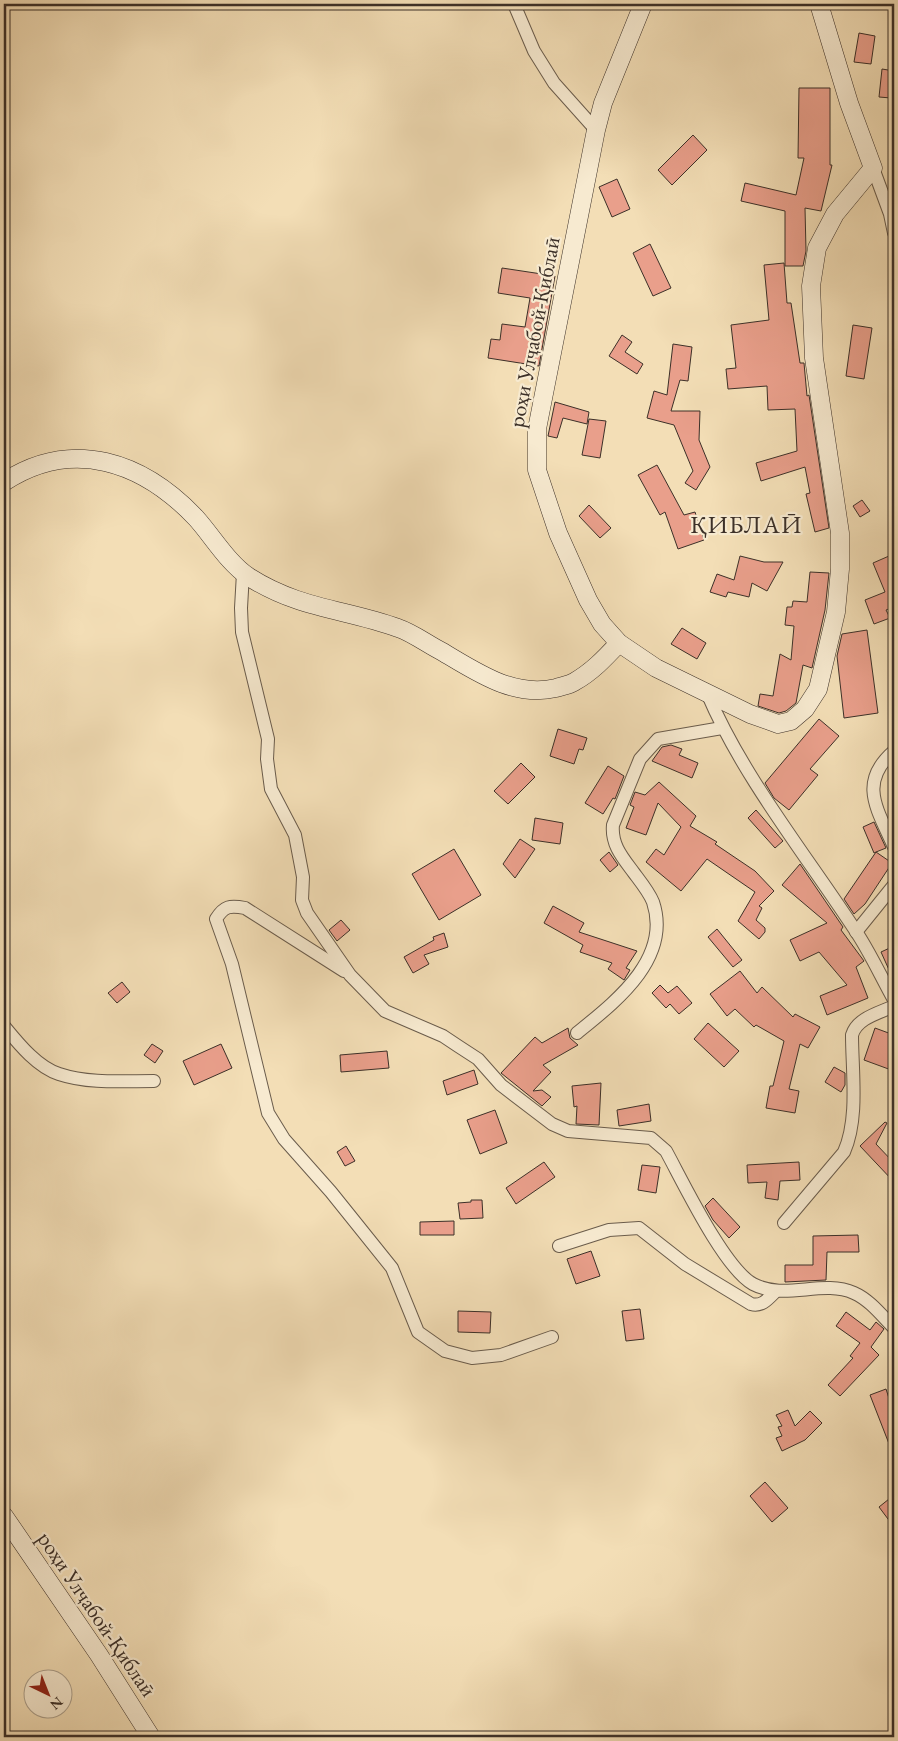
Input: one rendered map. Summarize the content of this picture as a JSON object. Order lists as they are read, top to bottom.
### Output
{
  "streets": {
    "street": ["роҳи Улҷабой-Қиблаӣ"]
  },
  "districts": ["ҚИБЛАӢ"],
  "north": "bottom right"
}
